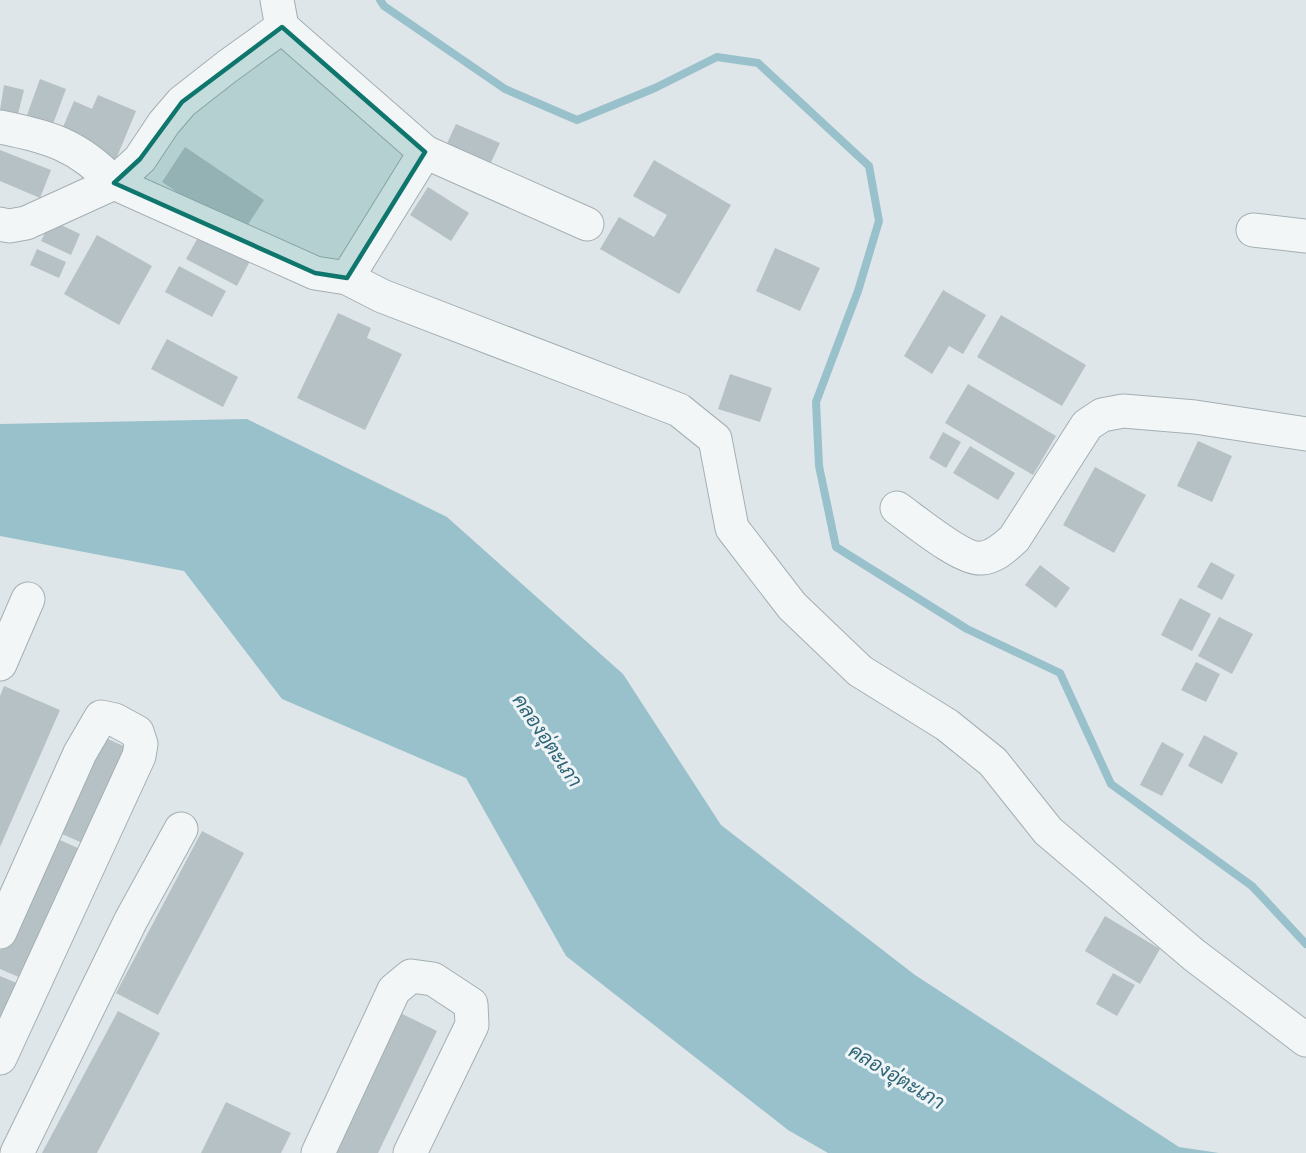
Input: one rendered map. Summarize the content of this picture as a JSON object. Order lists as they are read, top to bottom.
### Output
{
  "water": ["คลองอุ่ตะเภา"]
}
